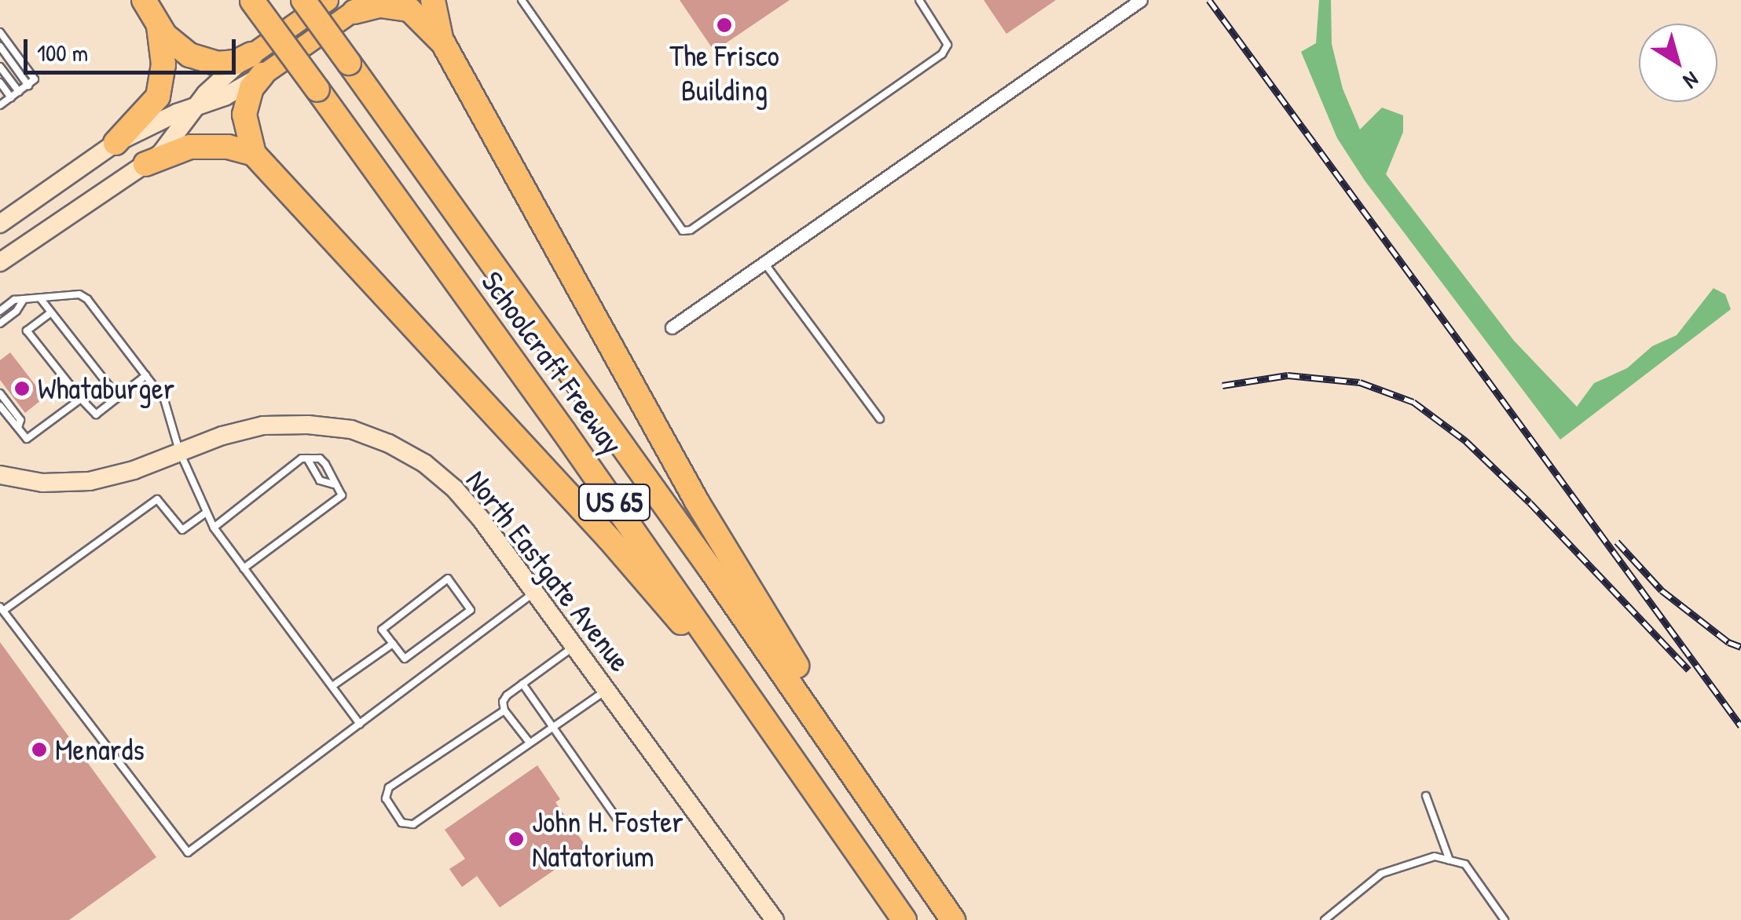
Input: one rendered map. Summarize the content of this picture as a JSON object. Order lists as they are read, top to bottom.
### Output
{
  "streets": {
    "highway": ["Schoolcraft Freeway", "US 65"],
    "street": ["North Eastgate Avenue"]
  },
  "places": [
    "The Frisco Building",
    "Whataburger",
    "Menards",
    "John H. Foster Natatorium"
  ],
  "scale_bar": "100 m",
  "north": "bottom right"
}
